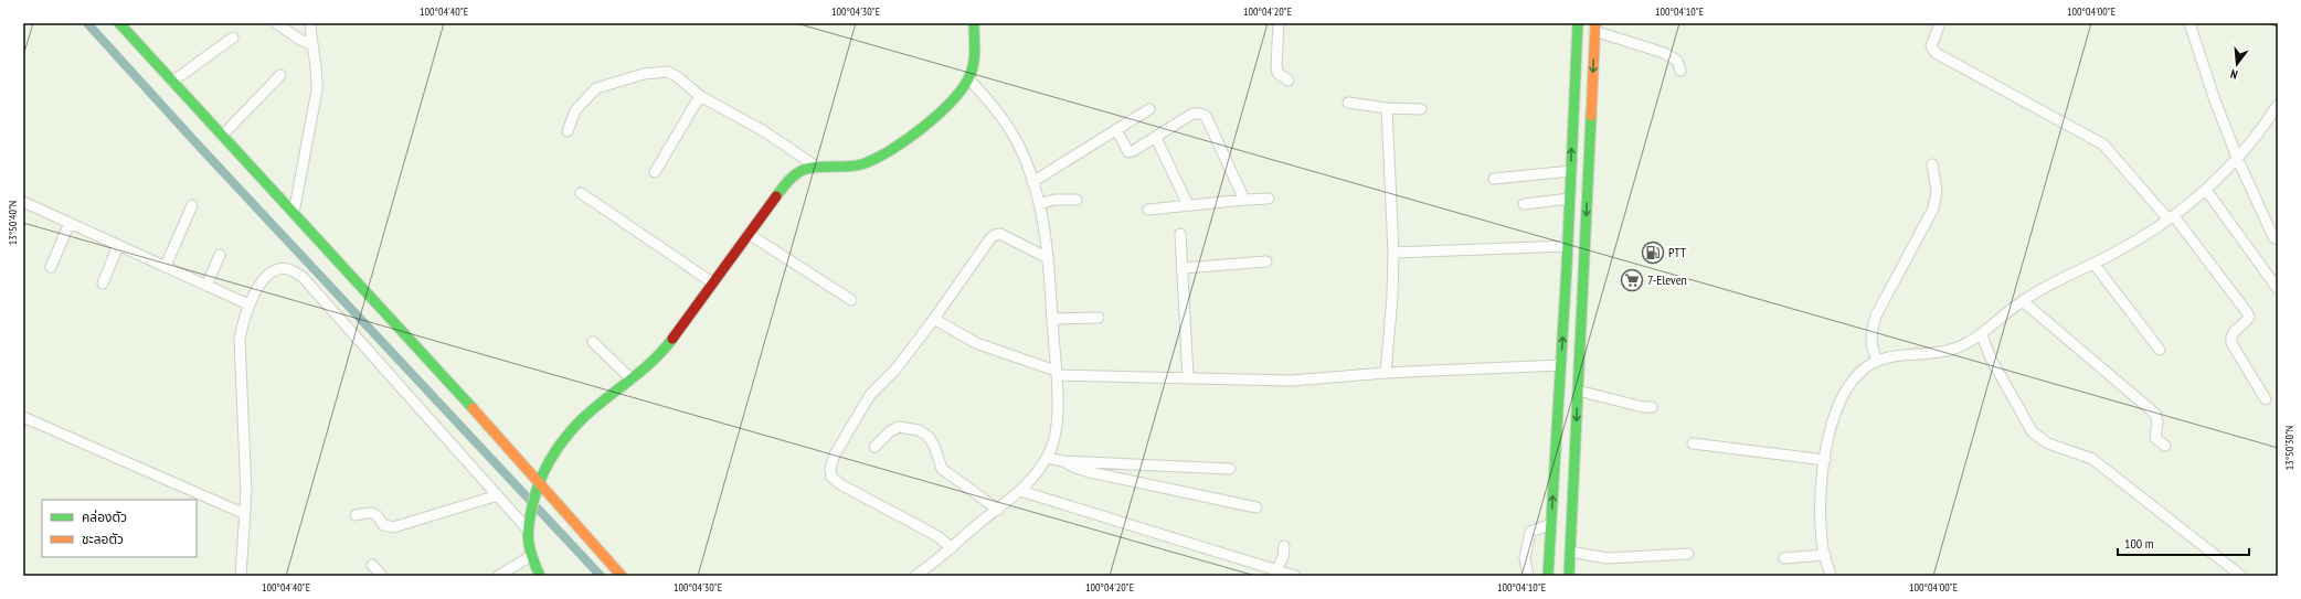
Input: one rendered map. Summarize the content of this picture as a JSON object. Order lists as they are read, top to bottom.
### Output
{
  "places": {
    "fuel station": ["PTT"],
    "supermarket": ["7-Eleven"]
  },
  "legend": ["คล่องตัว", "ชะลอตัว"],
  "scale_bar": "100 m",
  "north": "bottom",
  "coordinates": [
    "100°04'40\"E",
    "100°04'30\"E",
    "100°04'20\"E",
    "100°04'10\"E",
    "100°04'00\"E",
    "13°50'40\"N",
    "13°50'30\"N"
  ]
}
